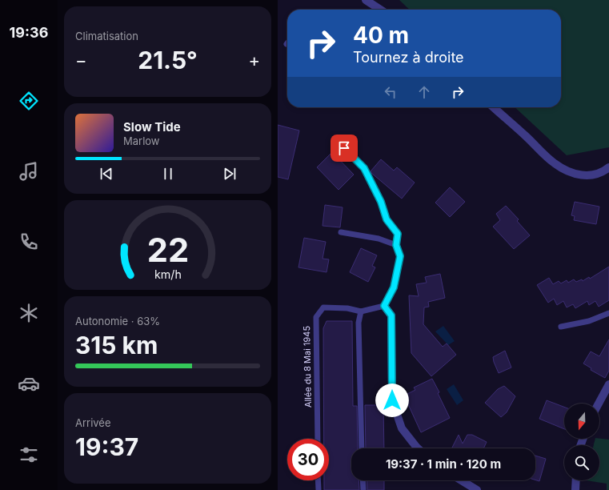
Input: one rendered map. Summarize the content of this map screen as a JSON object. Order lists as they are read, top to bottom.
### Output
{
  "streets": {
    "lane": ["Allée du 8 Mai 1945"]
  },
  "north": "bottom",
  "page": {
    "tabs": "19:36",
    "tile": [
      "Climatisation",
      ["Autonomie · 63%", "315 km"],
      ["Arrivée", "19:37"]
    ],
    "turn": ["40 m", "Tournez à droite"],
    "heat": ["−", "21.5°", "+"],
    "song": ["Slow Tide", "Marlow"],
    "limit": "30",
    "trip": "19:37 · 1 min · 120 m",
    "gauge": ["22", "km/h"]
  }
}
